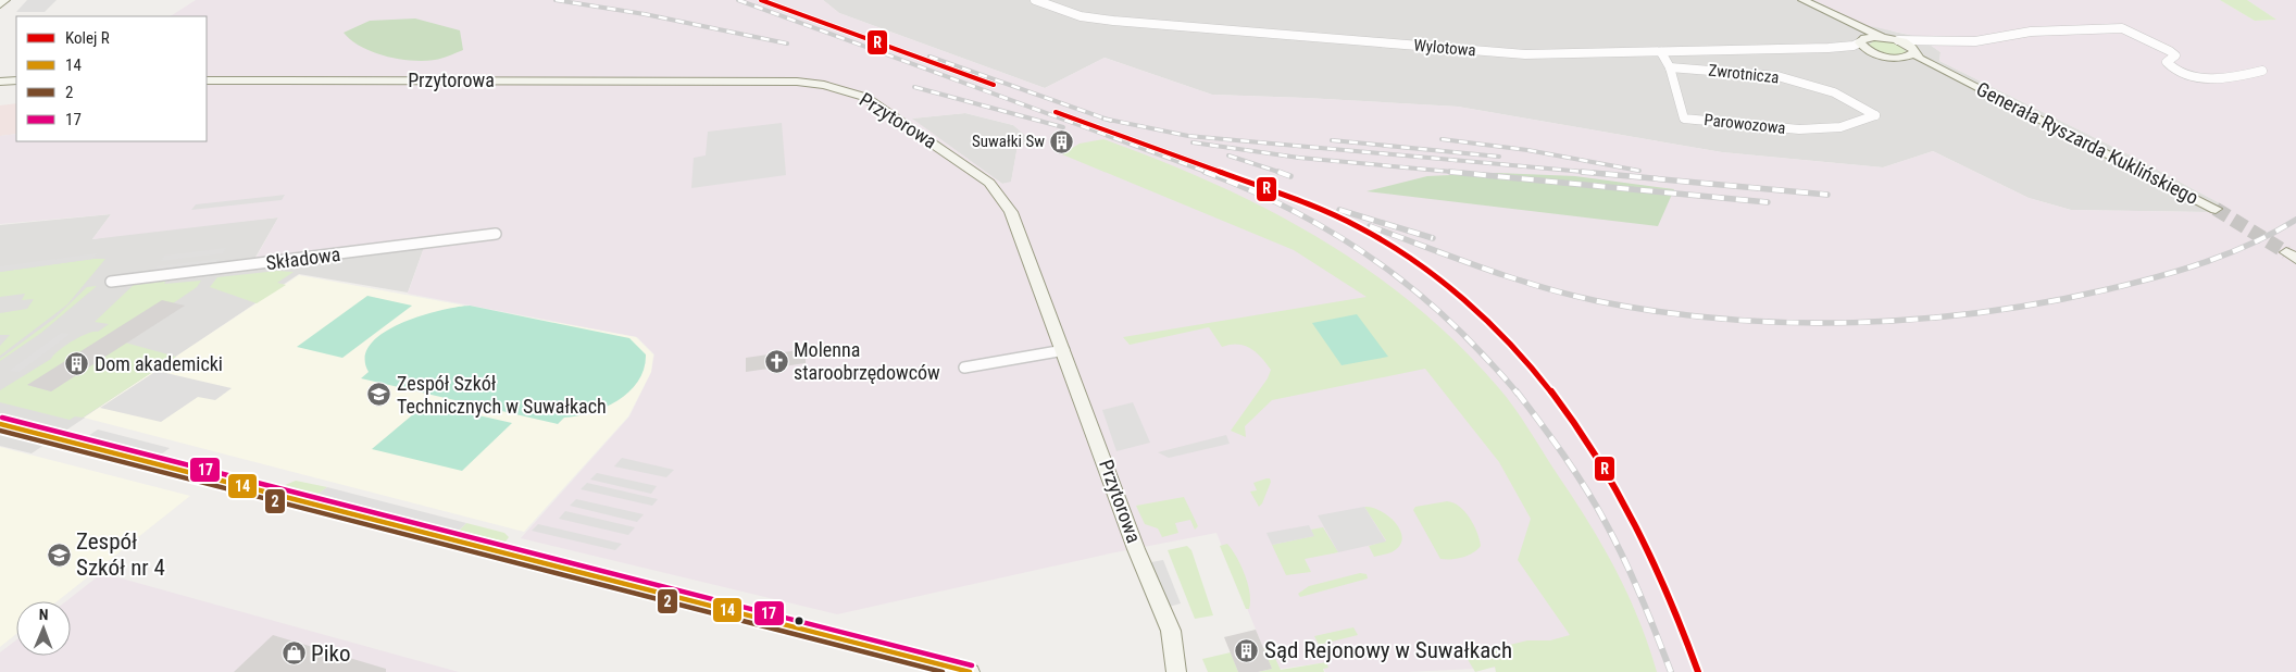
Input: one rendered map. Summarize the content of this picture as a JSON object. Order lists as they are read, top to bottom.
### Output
{
  "streets": {
    "street": [
      "Wylotowa",
      "Zwrotnicza",
      "Przytorowa",
      "Parowozowa",
      "Generała Ryszarda Kuklińskiego",
      "Składowa"
    ]
  },
  "crossings": [
    ["Wylotowa", "Parowozowa"],
    ["Wylotowa", "Generała Ryszarda Kuklińskiego"],
    ["Zwrotnicza", "Parowozowa"]
  ],
  "places": {
    "building": ["Suwałki Sw", "Dom akademicki", "Sąd Rejonowy w Suwałkach"],
    "church": ["Molenna staroobrzędowców"],
    "school or university": ["Zespół Szkół Technicznych w Suwałkach", "Zespół Szkół nr 4"],
    "shop": ["Piko"]
  },
  "lines": [
    "rail line R",
    "transit line 17",
    "transit line 14",
    "transit line 2"
  ],
  "legend": [
    "Kolej R",
    "14",
    "2",
    "17"
  ],
  "north": "top"
}
